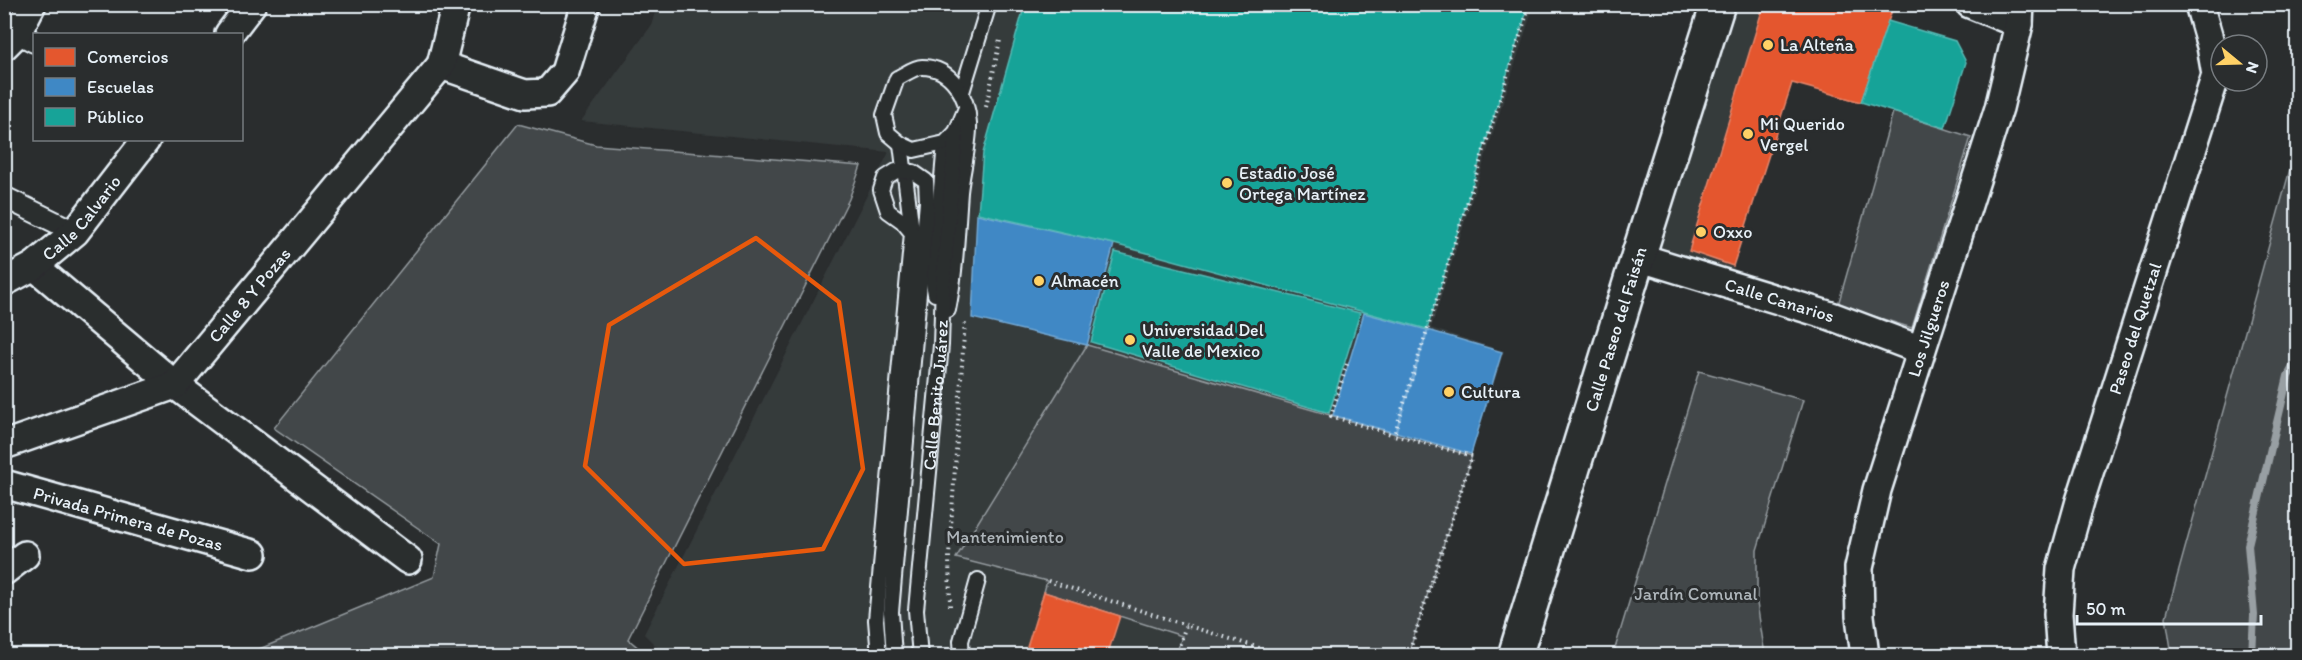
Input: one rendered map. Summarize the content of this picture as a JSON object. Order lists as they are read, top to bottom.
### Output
{
  "streets": {
    "street": [
      "Calle Calvario",
      "Calle 8 Y Pozas",
      "Calle Canarios",
      "Los Jilgueros",
      "Paseo del Quetzal",
      "Calle Paseo del Faisán",
      "Privada Primera de Pozas"
    ],
    "lane": ["Calle Benito Juárez"]
  },
  "crossings": [
    ["Calle Canarios", "Los Jilgueros"],
    ["Calle Canarios", "Calle Paseo del Faisán"]
  ],
  "parks": ["Mantenimiento", "Jardín Comunal"],
  "places": [
    "La Alteña",
    "Mi Querido Vergel",
    "Estadio José Ortega Martínez",
    "Oxxo",
    "Almacén",
    "Universidad Del Valle de Mexico",
    "Cultura"
  ],
  "legend": ["Comercios", "Escuelas", "Público"],
  "scale_bar": "50 m",
  "north": "right"
}
